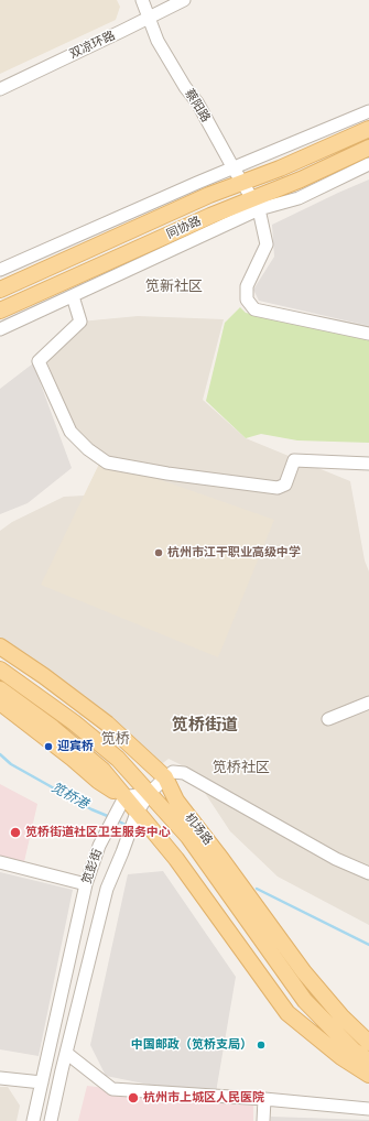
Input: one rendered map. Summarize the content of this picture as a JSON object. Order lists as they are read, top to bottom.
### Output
{
  "streets": {
    "main road": ["同协路", "机场路"],
    "street": ["双凉环路", "蔡阳路", "笕彭街"]
  },
  "crossings": [
    ["双凉环路", "蔡阳路"],
    ["蔡阳路", "同协路"],
    ["机场路", "笕彭街"]
  ],
  "districts": [
    "笕新社区",
    "笕桥街道",
    "笕桥",
    "笕桥社区"
  ],
  "water": ["笕桥港"],
  "places": [
    "杭州市江干职业高级中学",
    "迎宾桥",
    "笕桥街道社区卫生服务中心",
    "中国邮政（笕桥支局）",
    "杭州市上城区人民医院"
  ]
}
